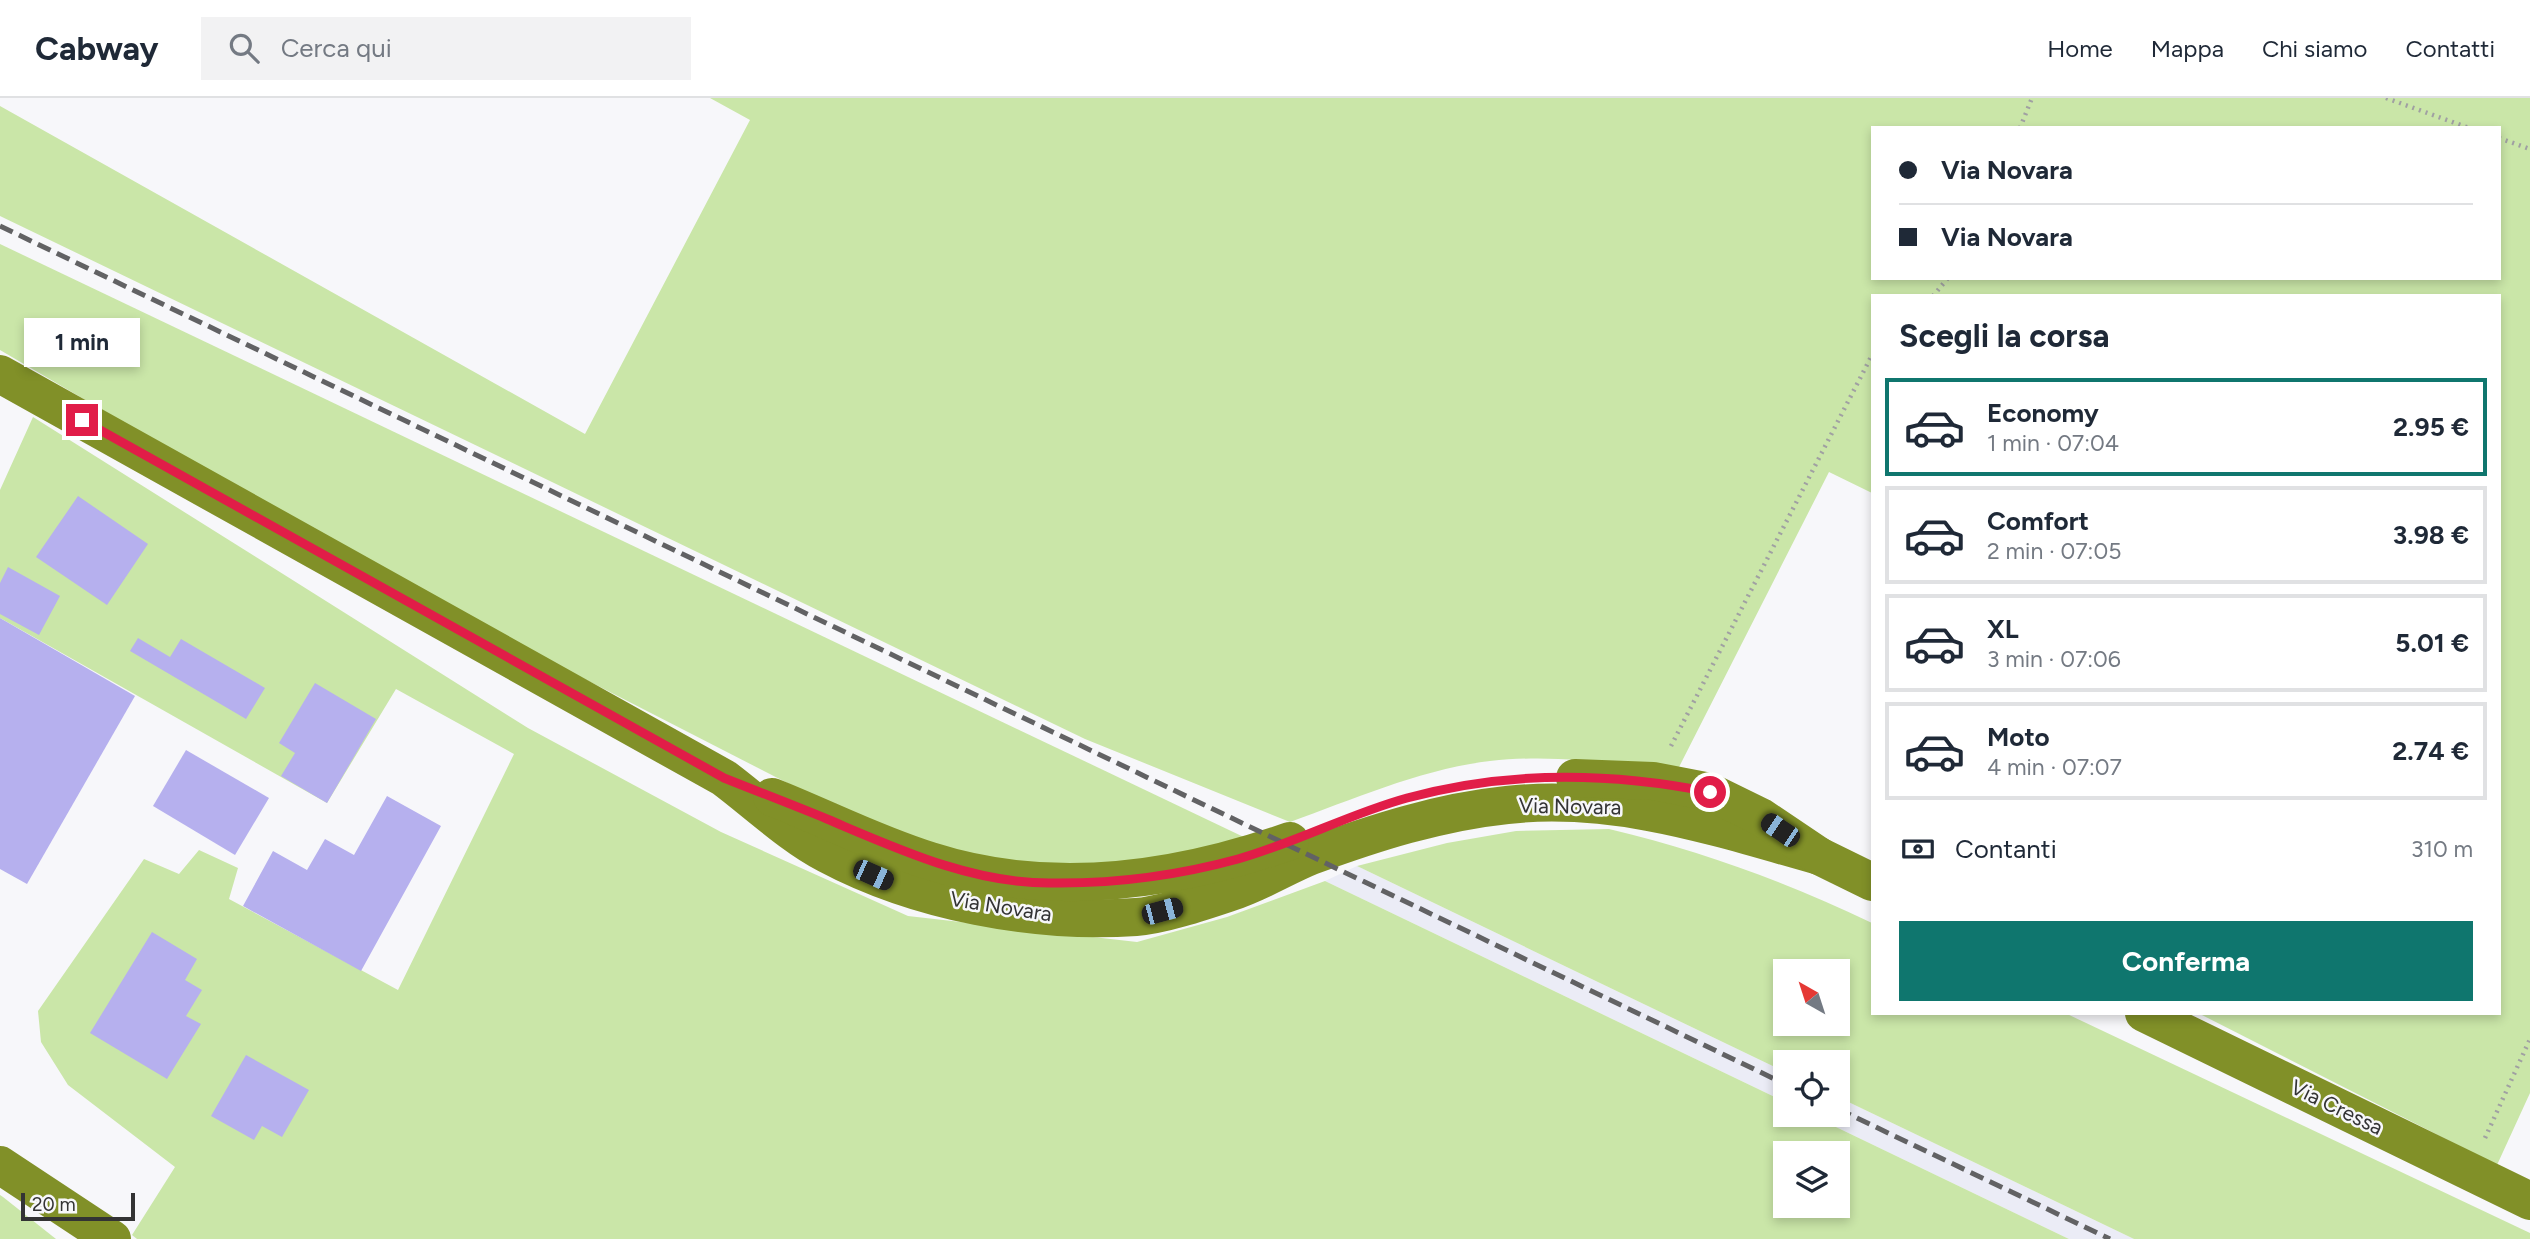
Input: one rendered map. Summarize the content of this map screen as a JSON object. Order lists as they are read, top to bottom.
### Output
{
  "streets": {
    "main road": ["Via Novara", "Via Cressa"]
  },
  "scale_bar": "20 m",
  "north": "top left",
  "page": {
    "header": "Cabway",
    "search": "Cerca qui",
    "nav": [
      "Home",
      "Mappa",
      "Chi siamo",
      "Contatti"
    ],
    "banner": ["Via Novara", "Via Novara"],
    "heading": "Scegli la corsa",
    "bubble": "1 min",
    "list": [
      {
        "name": "Economy",
        "note": "1 min · 07:04",
        "value": "2.95 €"
      },
      {
        "name": "Comfort",
        "note": "2 min · 07:05",
        "value": "3.98 €"
      },
      {
        "name": "XL",
        "note": "3 min · 07:06",
        "value": "5.01 €"
      },
      {
        "name": "Moto",
        "note": "4 min · 07:07",
        "value": "2.74 €"
      }
    ],
    "pay": ["Contanti", "310 m"],
    "buttons": "Conferma",
    "scale": "20 m"
  }
}
